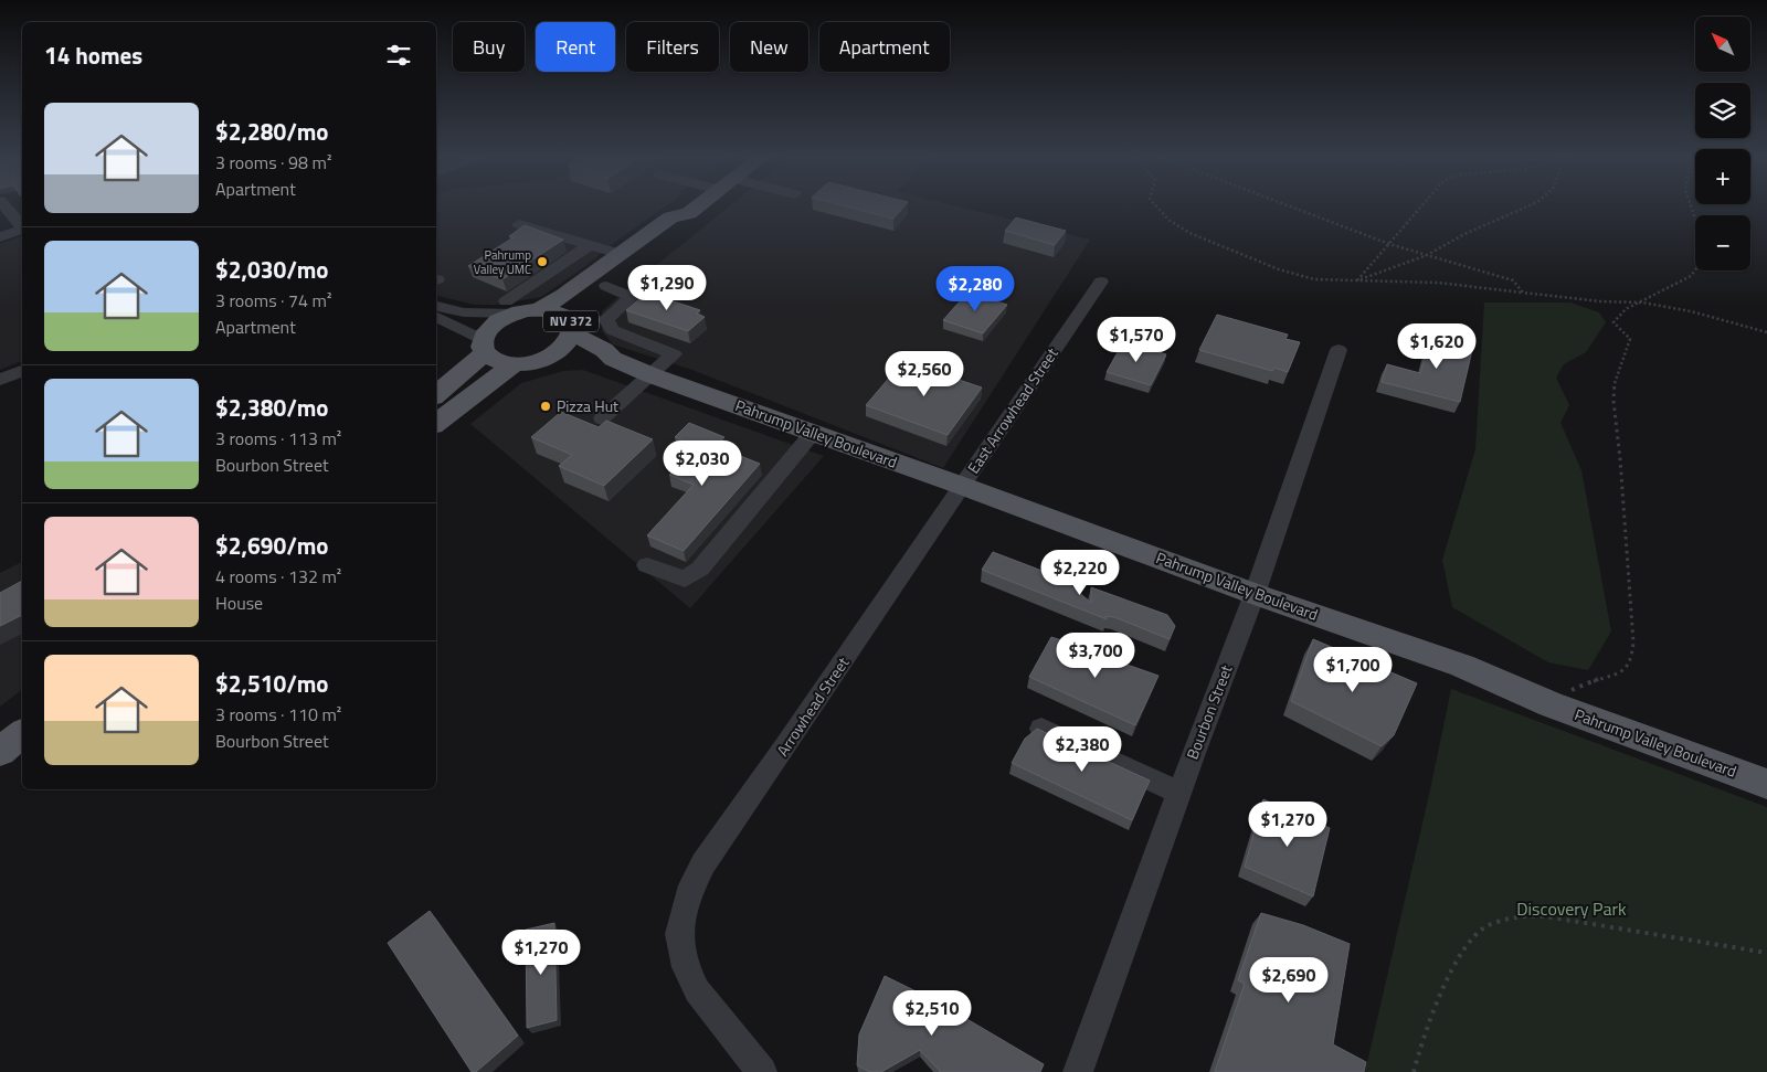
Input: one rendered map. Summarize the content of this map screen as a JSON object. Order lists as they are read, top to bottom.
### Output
{
  "streets": {
    "main road": ["NV 372", "Pahrump Valley Boulevard"],
    "street": ["East Arrowhead Street", "Arrowhead Street", "Bourbon Street"]
  },
  "crossings": [
    ["NV 372", "Pahrump Valley Boulevard"],
    ["East Arrowhead Street", "Pahrump Valley Boulevard"],
    ["East Arrowhead Street", "Arrowhead Street"],
    ["Pahrump Valley Boulevard", "Arrowhead Street"],
    ["Pahrump Valley Boulevard", "Bourbon Street"]
  ],
  "parks": ["Discovery Park"],
  "places": ["Pahrump Valley UMC", "Pizza Hut"],
  "north": "top left",
  "page": {
    "map_buttons": ["+", "−"],
    "chip": [
      "Buy",
      "Rent",
      "Filters",
      "New",
      "Apartment"
    ],
    "heading": "14 homes",
    "list": [
      {
        "name": "$2,280/mo",
        "note": "3 rooms · 98 m² · Apartment"
      },
      {
        "name": "$2,030/mo",
        "note": "3 rooms · 74 m² · Apartment"
      },
      {
        "name": "$2,380/mo",
        "note": "3 rooms · 113 m² · Bourbon Street"
      },
      {
        "name": "$2,690/mo",
        "note": "4 rooms · 132 m² · House"
      },
      {
        "name": "$2,510/mo",
        "note": "3 rooms · 110 m² · Bourbon Street"
      }
    ],
    "price": [
      "$1,290",
      "$2,280",
      "$1,570",
      "$1,620",
      "$2,560",
      "$2,030",
      "$2,220",
      "$3,700",
      "$1,700",
      "$2,380",
      "$1,270",
      "$1,270",
      "$2,690",
      "$2,510"
    ]
  }
}
